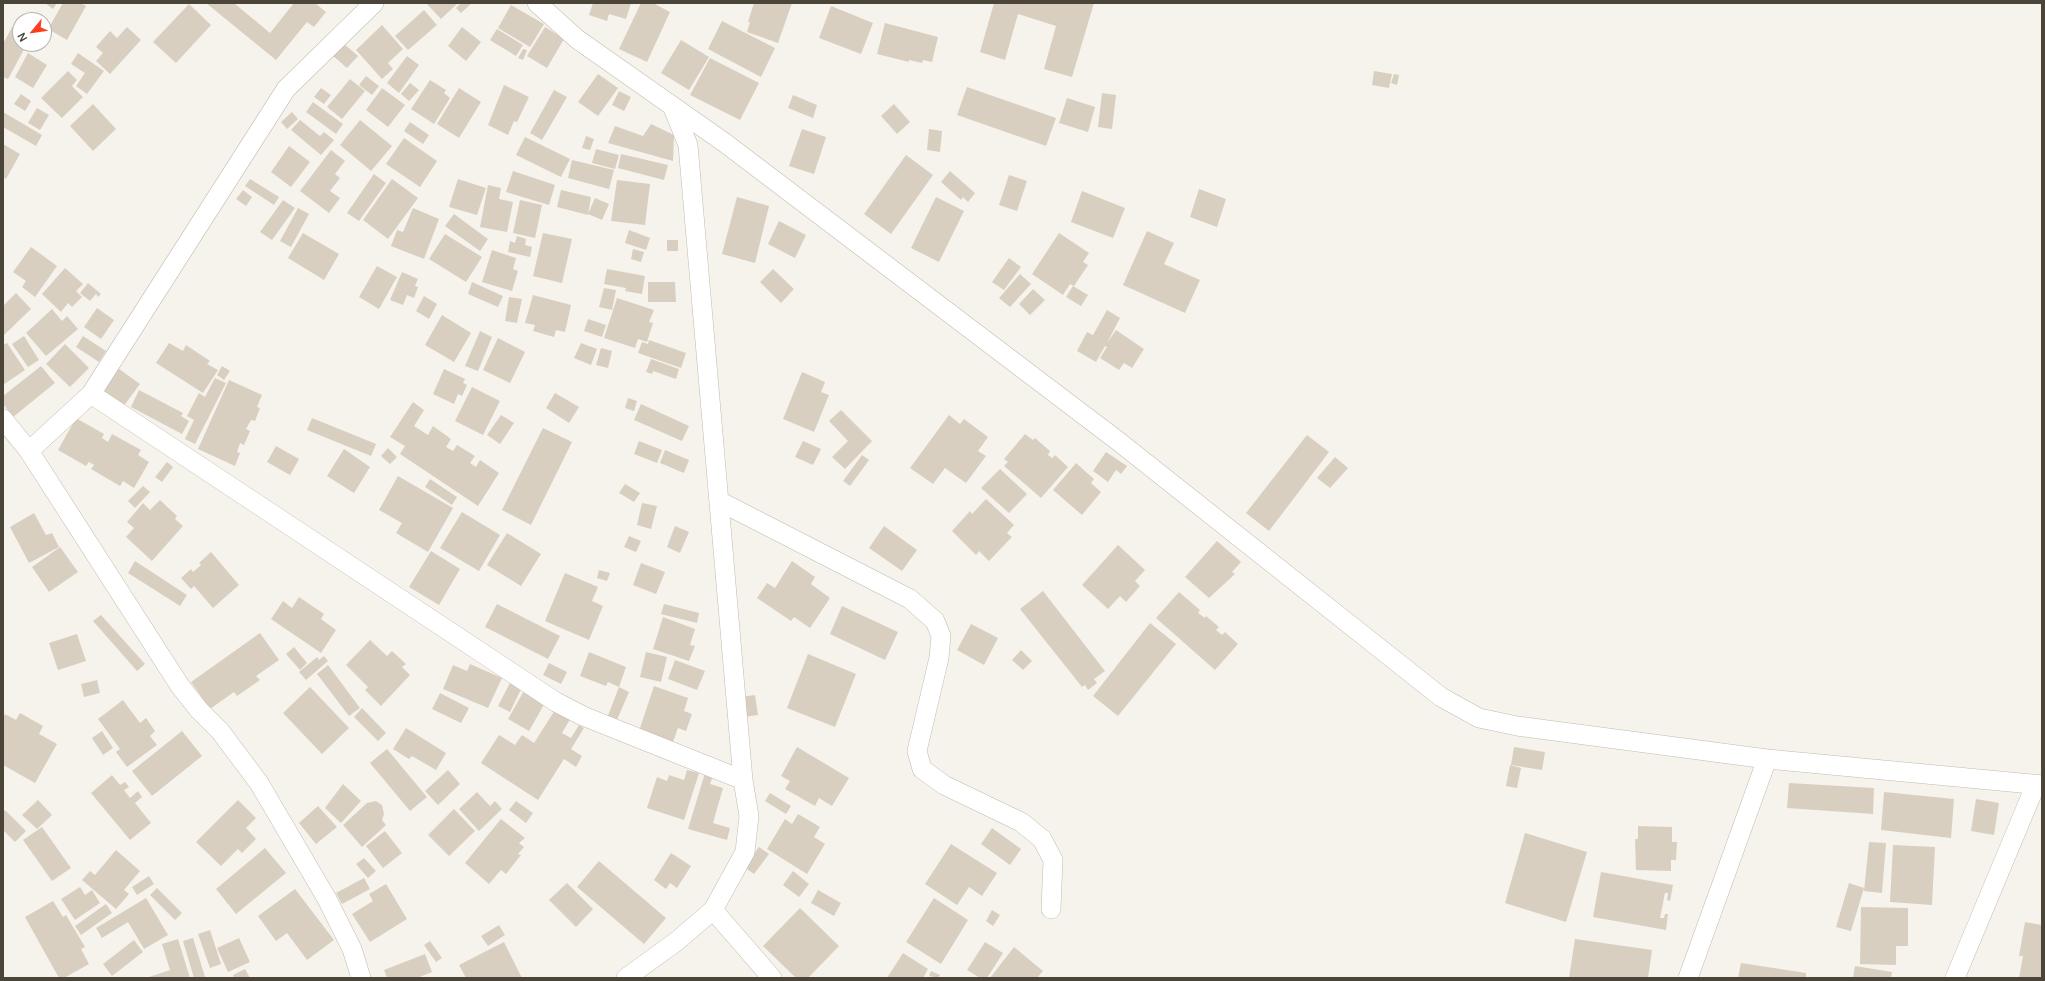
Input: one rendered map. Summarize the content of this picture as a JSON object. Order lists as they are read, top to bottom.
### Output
{
  "north": "bottom left"
}
